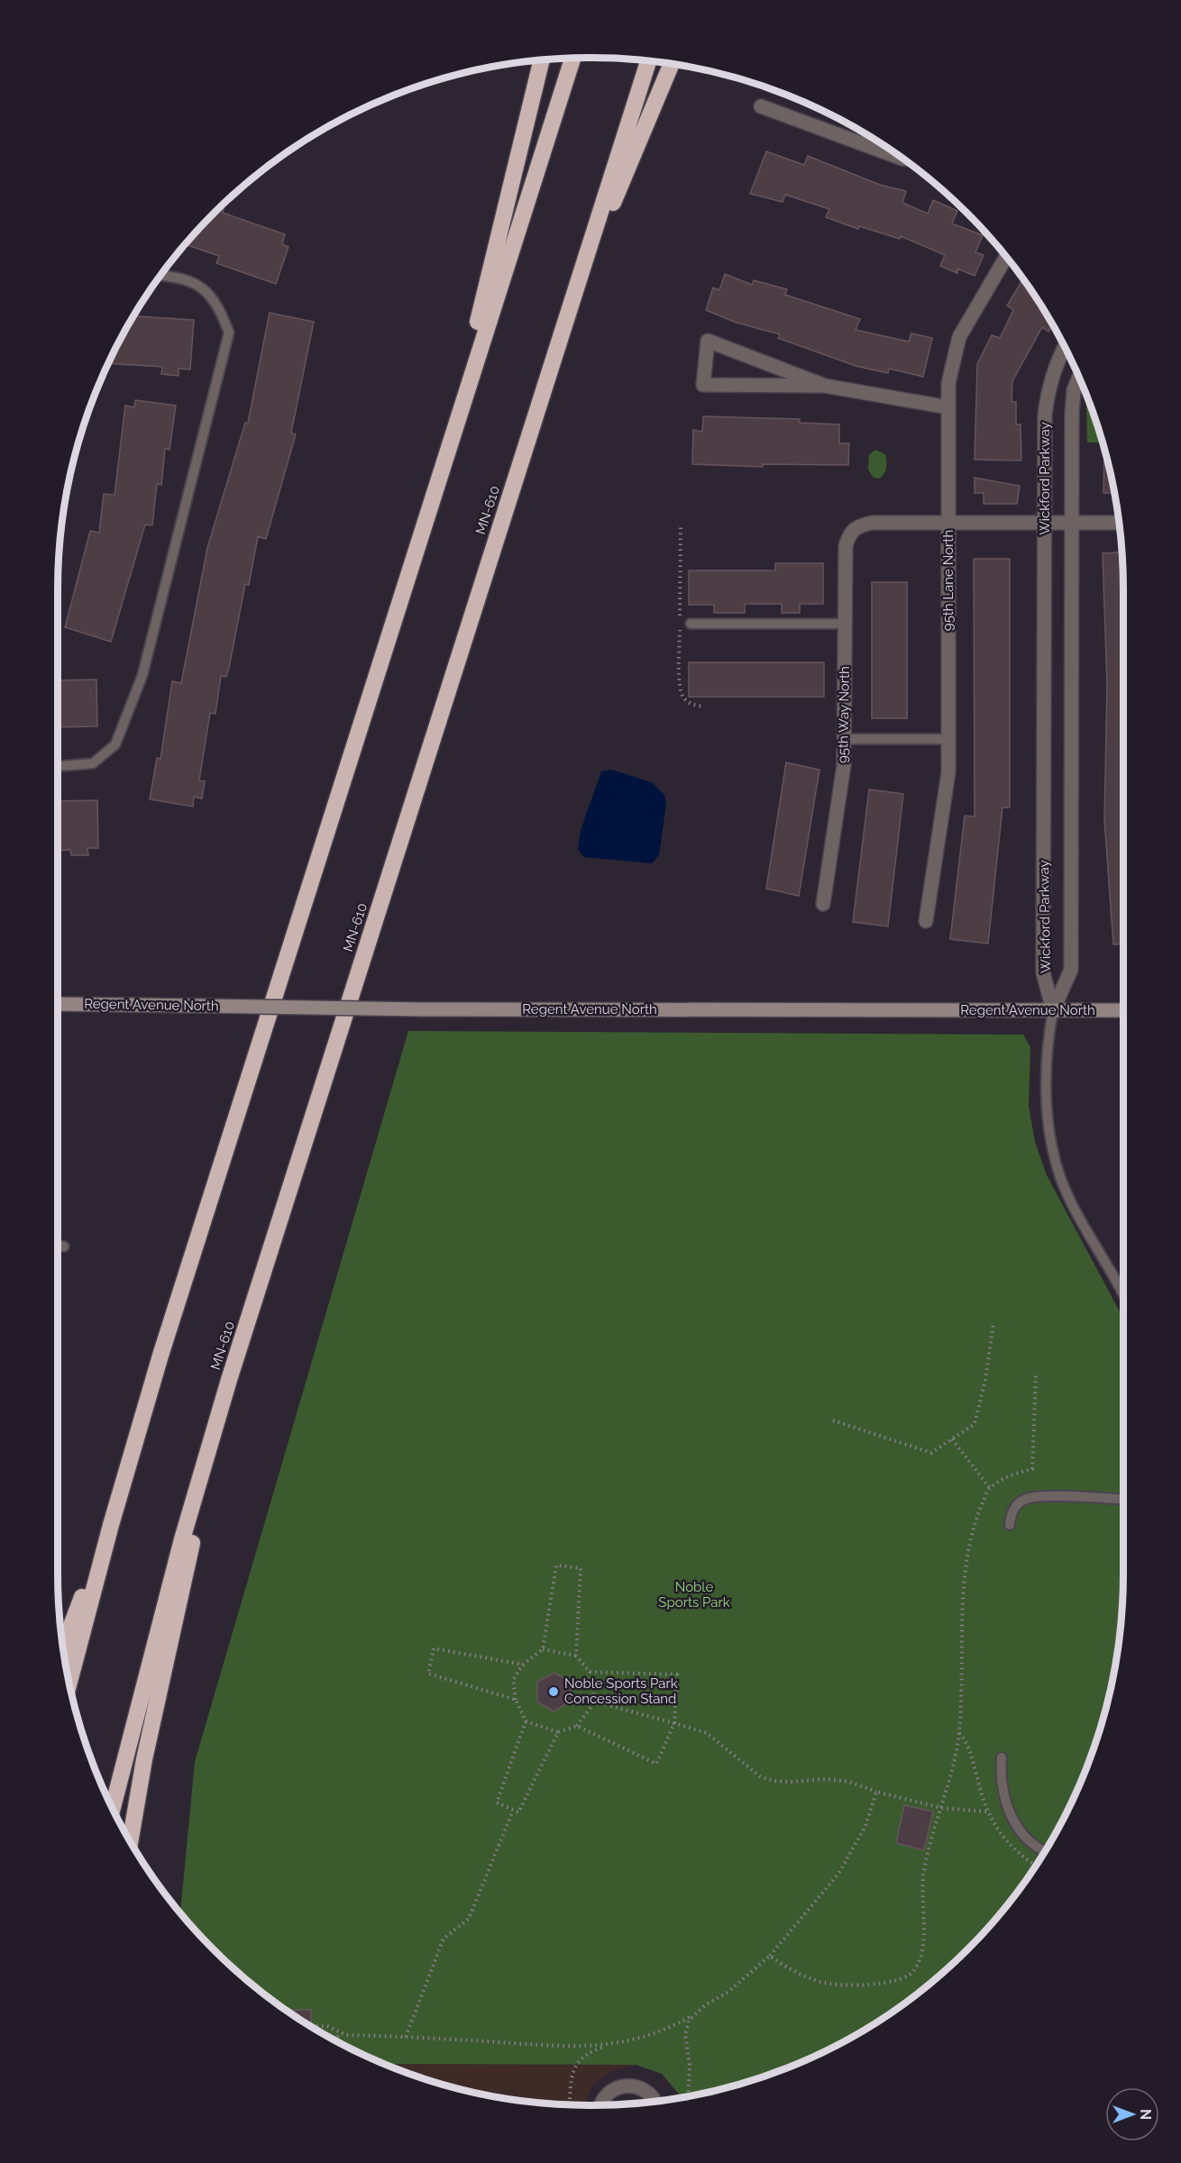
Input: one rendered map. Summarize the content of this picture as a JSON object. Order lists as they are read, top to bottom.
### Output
{
  "streets": {
    "highway": ["MN-610"],
    "street": [
      "Wickford Parkway",
      "95th Lane North",
      "95th Way North",
      "Regent Avenue North"
    ]
  },
  "crossings": [
    ["Wickford Parkway", "Regent Avenue North"],
    ["95th Lane North", "95th Way North"]
  ],
  "parks": ["Noble Sports Park"],
  "places": ["Noble Sports Park Concession Stand"],
  "north": "right"
}
